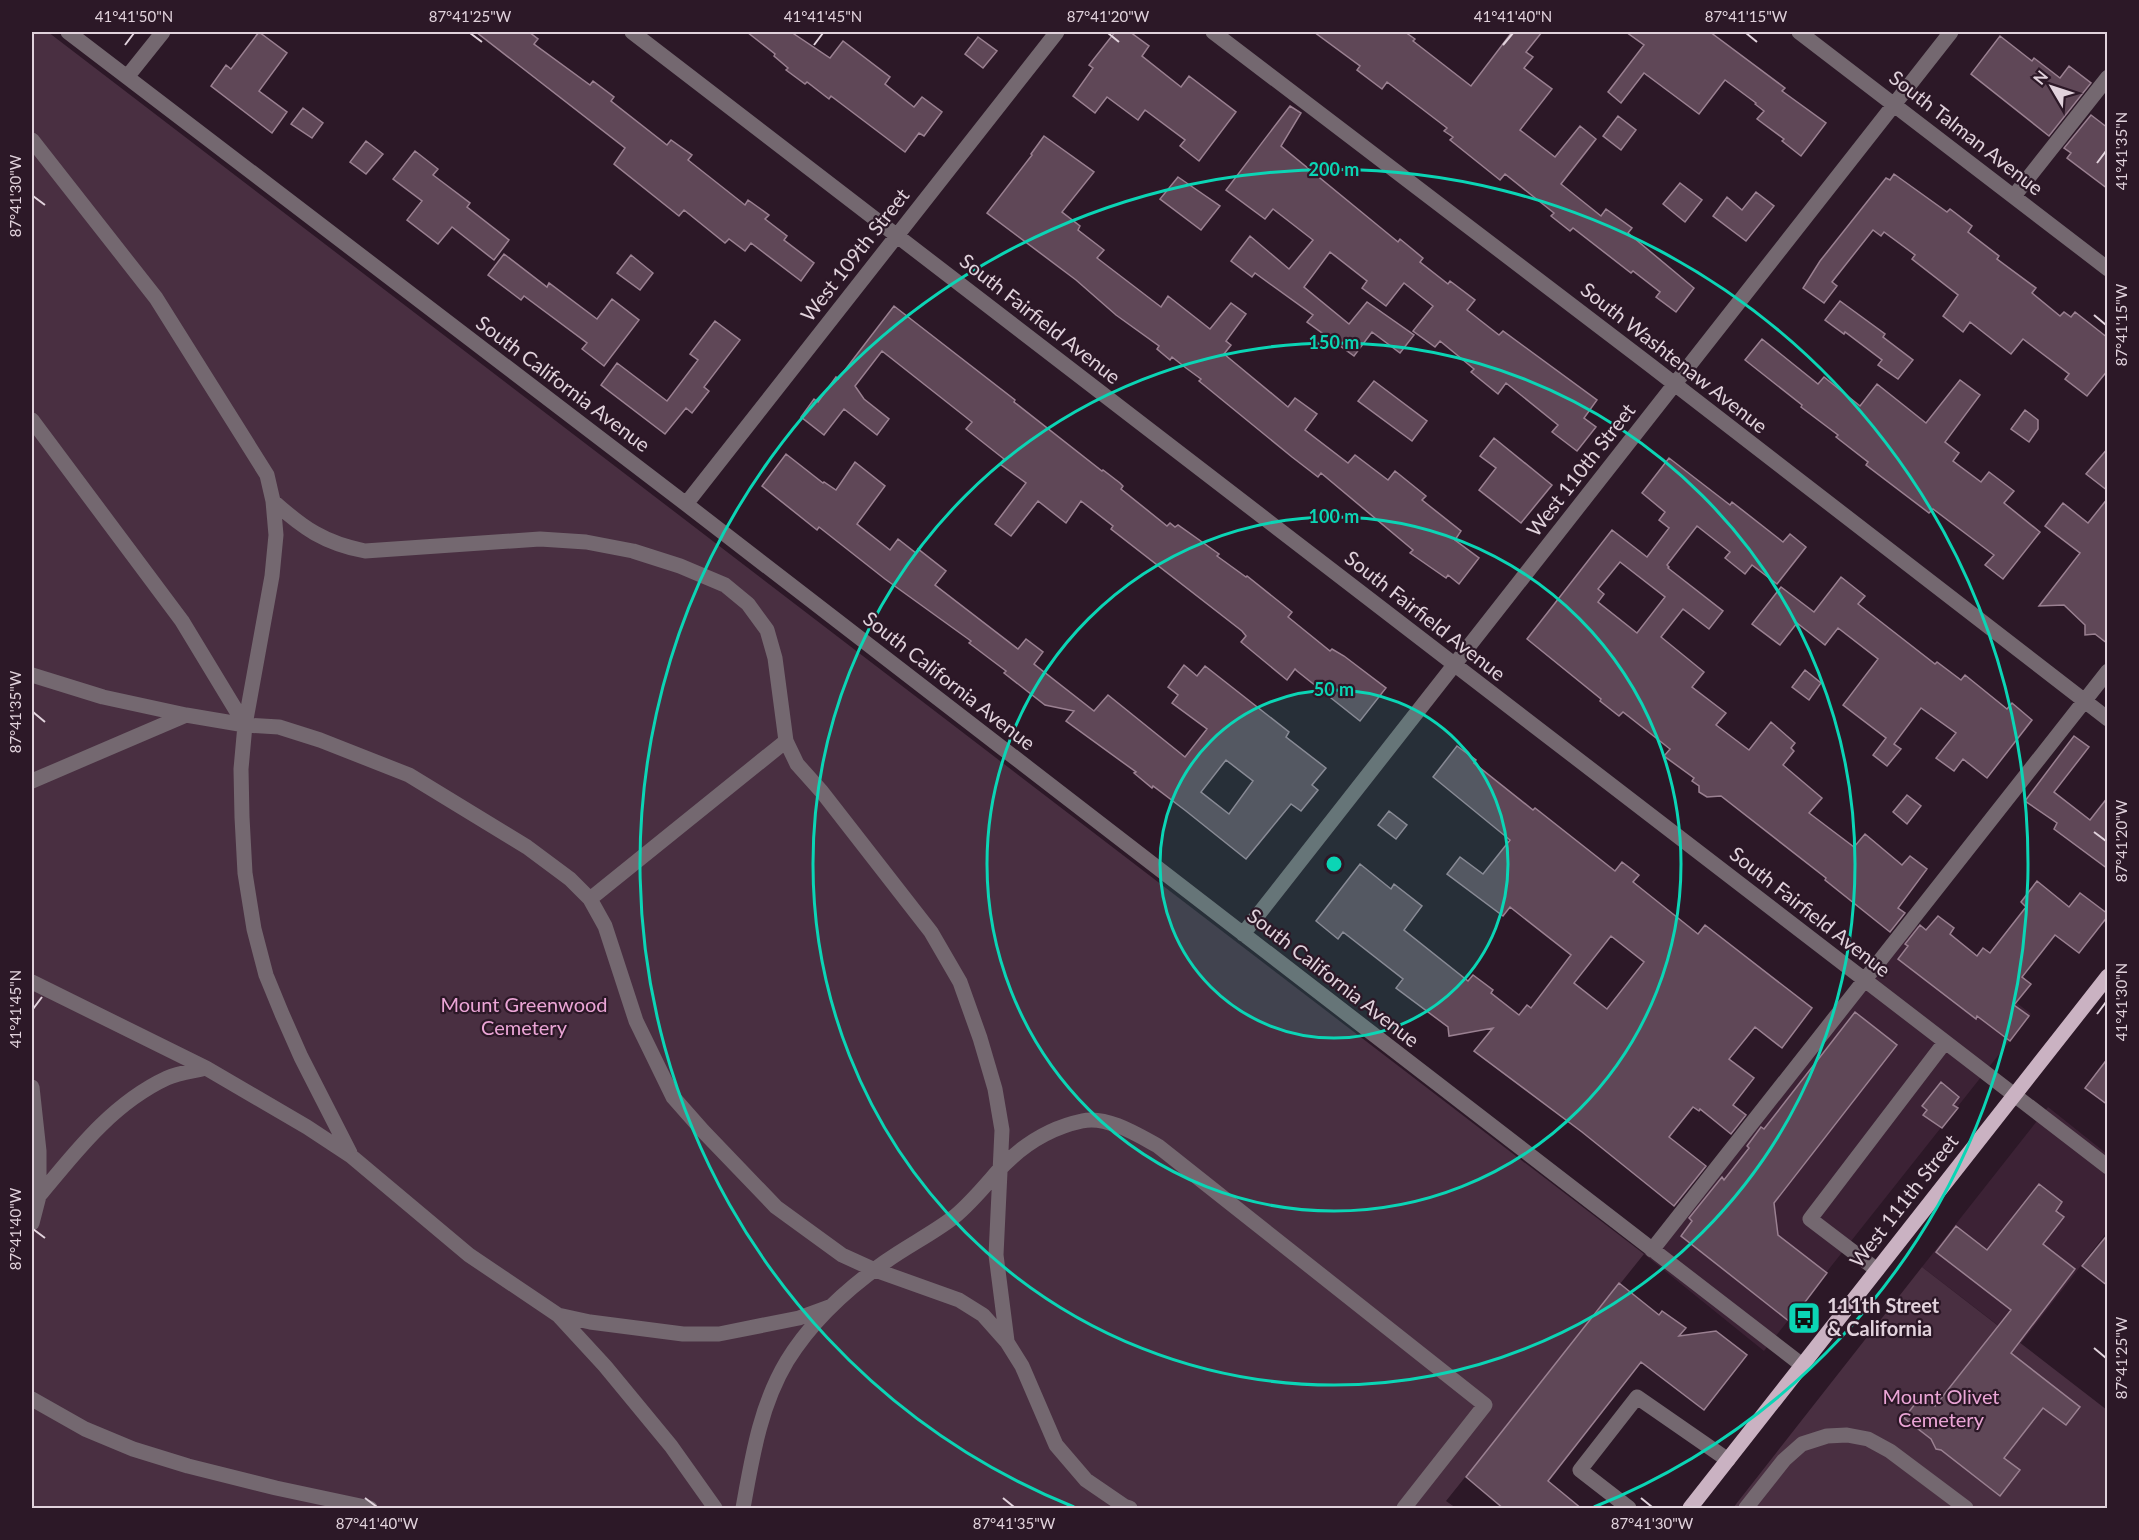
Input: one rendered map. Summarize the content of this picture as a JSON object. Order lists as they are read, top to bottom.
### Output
{
  "streets": {
    "main road": ["West 111th Street"],
    "street": [
      "South Talman Avenue",
      "West 109th Street",
      "South Fairfield Avenue",
      "South Washtenaw Avenue",
      "South California Avenue",
      "West 110th Street"
    ]
  },
  "crossings": [
    ["South Talman Avenue", "West 110th Street"],
    ["West 109th Street", "South Fairfield Avenue"],
    ["West 109th Street", "South California Avenue"],
    ["South Fairfield Avenue", "West 110th Street"],
    ["South Fairfield Avenue", "West 111th Street"],
    ["South Washtenaw Avenue", "West 110th Street"],
    ["South California Avenue", "West 110th Street"],
    ["South California Avenue", "West 111th Street"]
  ],
  "parks": ["Mount Greenwood Cemetery", "Mount Olivet Cemetery"],
  "places": {
    "bus stop": ["111th Street & California"]
  },
  "north": "top left",
  "coordinates": [
    "41°41'50\"N",
    "87°41'25\"W",
    "41°41'45\"N",
    "87°41'20\"W",
    "41°41'40\"N",
    "87°41'15\"W",
    "41°41'35\"N",
    "87°41'30\"W",
    "87°41'35\"W",
    "41°41'30\"N",
    "87°41'40\"W"
  ],
  "rings": [
    "200 m",
    "150 m",
    "100 m",
    "50 m"
  ]
}
